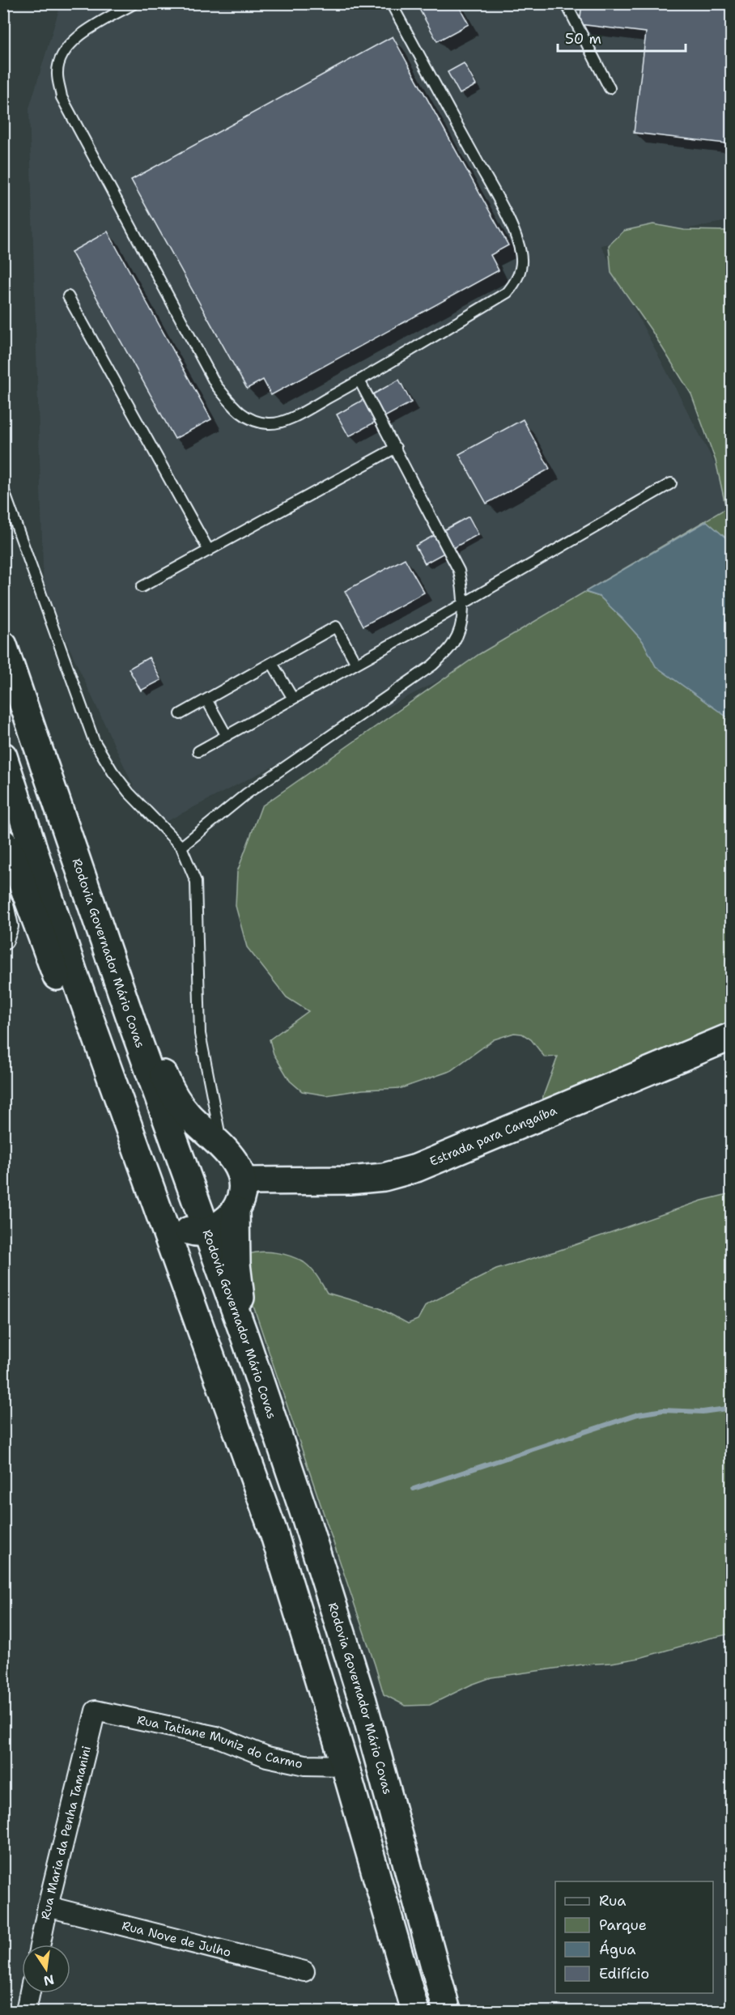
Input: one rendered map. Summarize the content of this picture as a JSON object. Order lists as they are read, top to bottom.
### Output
{
  "streets": {
    "main road": ["Rodovia Governador Mário Covas", "Estrada para Cangaíba"],
    "street": ["Rua Tatiane Muniz do Carmo", "Rua Maria da Penha Tamanini", "Rua Nove de Julho"]
  },
  "crossings": [
    ["Rua Tatiane Muniz do Carmo", "Rua Maria da Penha Tamanini"],
    ["Rua Maria da Penha Tamanini", "Rua Nove de Julho"]
  ],
  "legend": [
    "Rua",
    "Parque",
    "Água",
    "Edifício"
  ],
  "scale_bar": "50 m",
  "north": "bottom"
}
